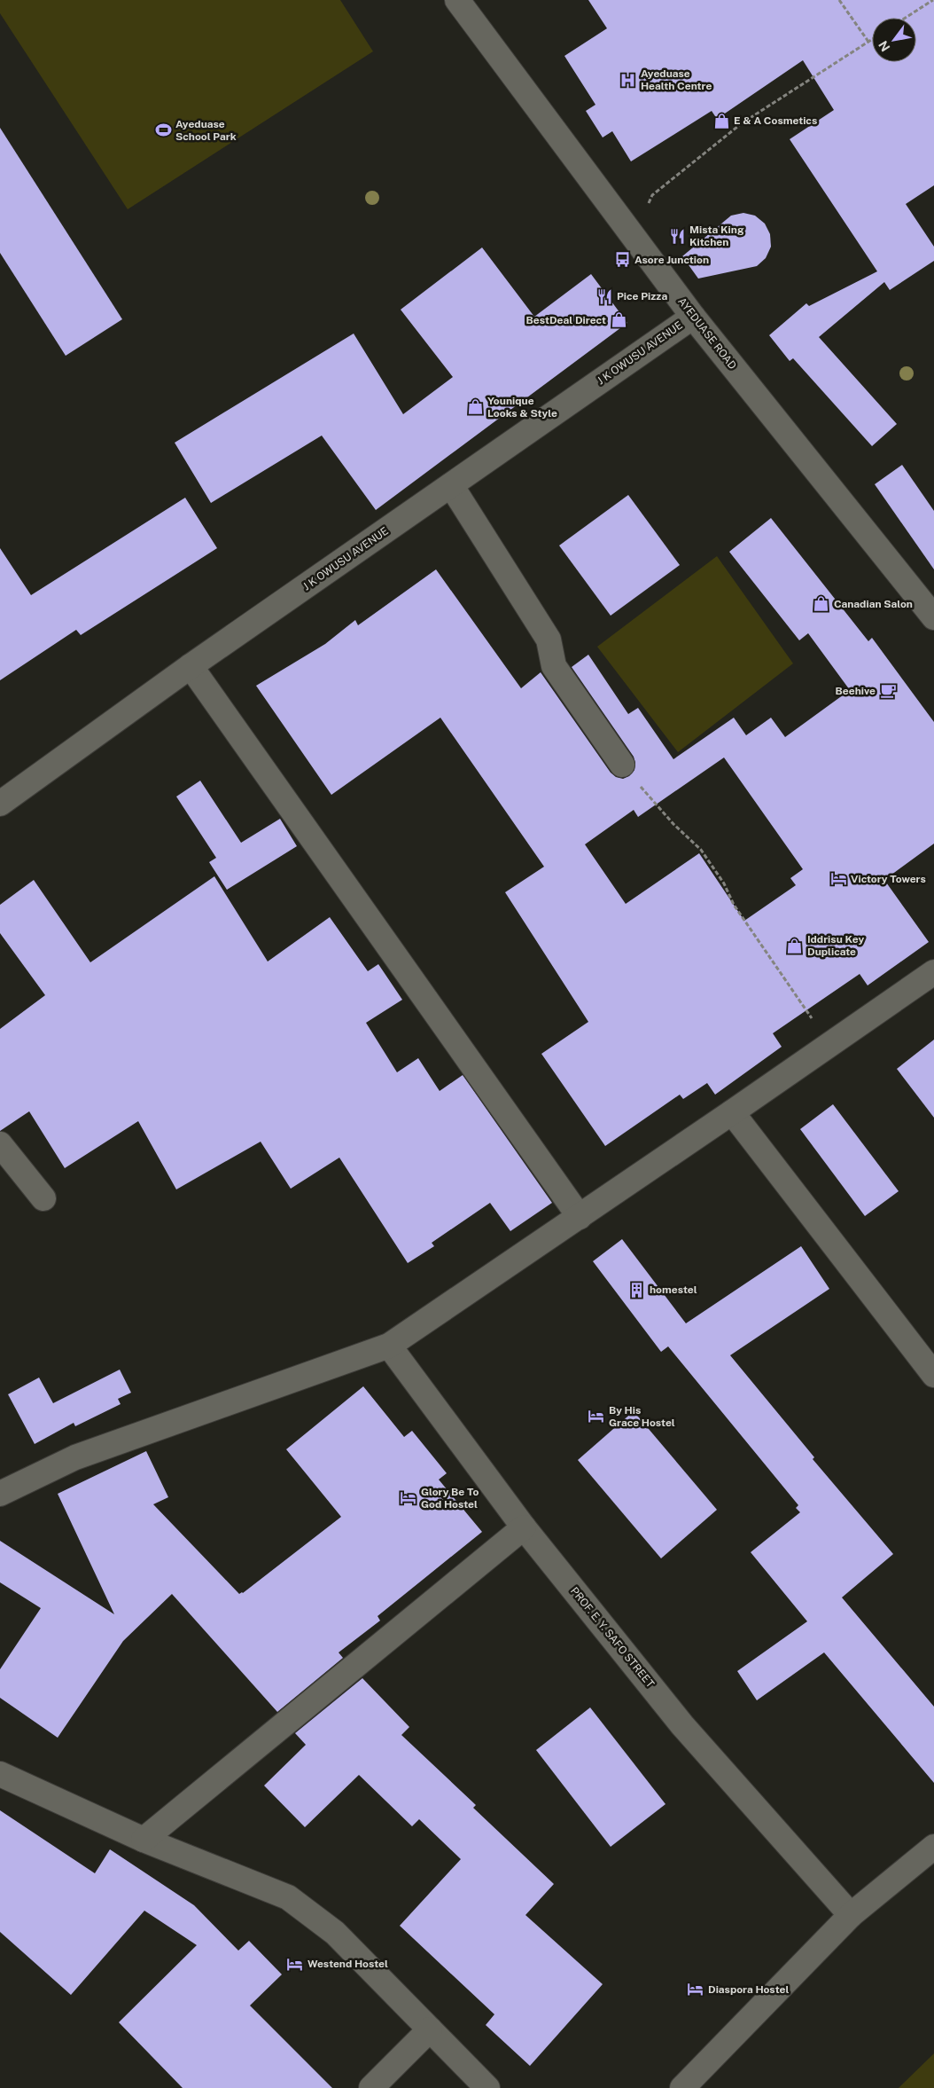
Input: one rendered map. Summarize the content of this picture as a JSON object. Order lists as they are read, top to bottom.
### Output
{
  "streets": {
    "street": ["AYEDUASE ROAD", "J K OWUSU AVENUE", "PROF. E. Y. SAFO STREET"]
  },
  "crossings": [
    ["AYEDUASE ROAD", "J K OWUSU AVENUE"]
  ],
  "places": {
    "hospital": ["Ayeduase Health Centre"],
    "shop": [
      "E & A Cosmetics",
      "BestDeal Direct",
      "Younique Looks & Style",
      "Canadian Salon",
      "Iddrisu Key Duplicate"
    ],
    "sports": ["Ayeduase School Park"],
    "restaurant": ["Mista King Kitchen", "Pice Pizza"],
    "bus stop": ["Asore Junction"],
    "cafe": ["Beehive"],
    "hotel": [
      "Victory Towers",
      "By His Grace Hostel",
      "Glory Be To God Hostel",
      "Westend Hostel",
      "Diaspora Hostel"
    ],
    "building": ["homestel"]
  },
  "north": "bottom left"
}
